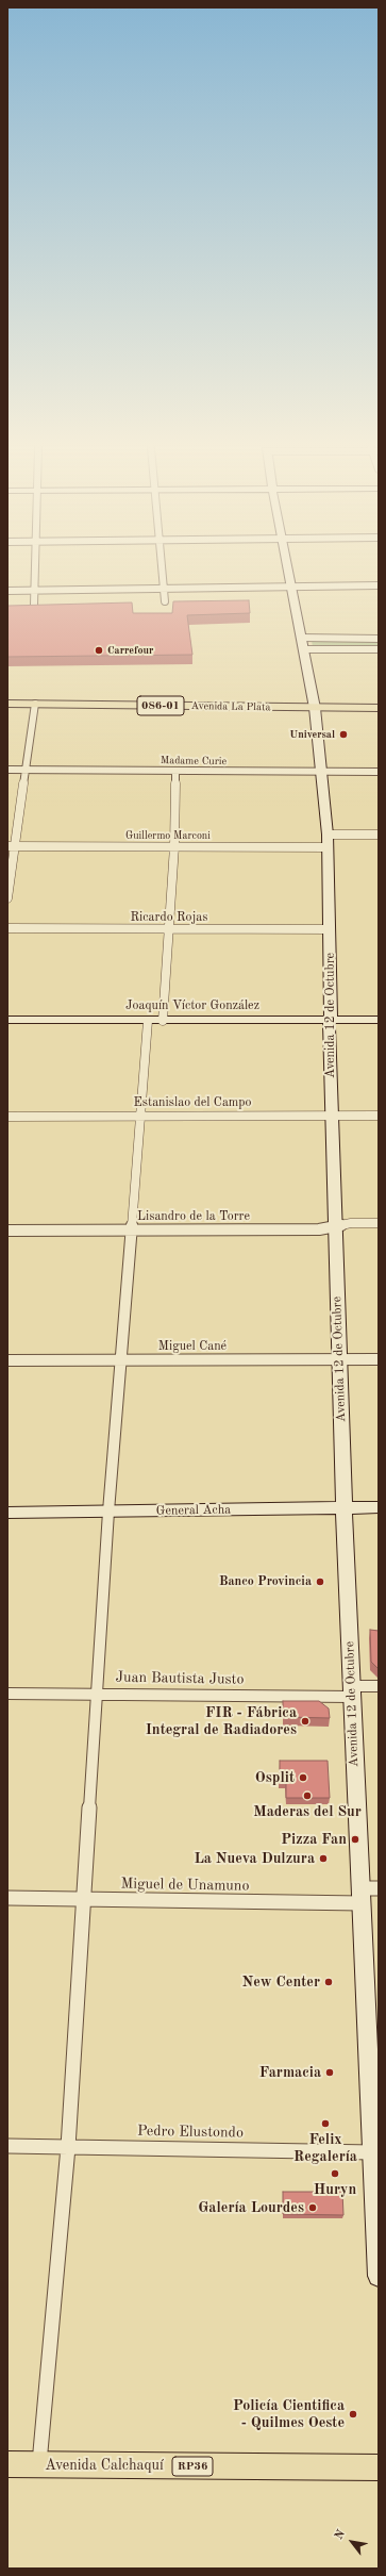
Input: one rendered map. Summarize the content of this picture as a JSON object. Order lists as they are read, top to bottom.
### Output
{
  "streets": {
    "main road": [
      "086-01",
      "Avenida La Plata",
      "Joaquín Víctor González",
      "Avenida 12 de Octubre",
      "General Acha",
      "Avenida Calchaquí",
      "RP36"
    ],
    "street": [
      "Madame Curie",
      "Guillermo Marconi",
      "Ricardo Rojas",
      "Estanislao del Campo",
      "Lisandro de la Torre",
      "Miguel Cané",
      "Juan Bautista Justo",
      "Miguel de Unamuno",
      "Pedro Elustondo"
    ]
  },
  "crossings": [
    ["Avenida La Plata", "Avenida 12 de Octubre"],
    ["Madame Curie", "Avenida 12 de Octubre"],
    ["Guillermo Marconi", "Avenida 12 de Octubre"],
    ["Ricardo Rojas", "Avenida 12 de Octubre"],
    ["Joaquín Víctor González", "Avenida 12 de Octubre"],
    ["Avenida 12 de Octubre", "Estanislao del Campo"],
    ["Avenida 12 de Octubre", "Lisandro de la Torre"],
    ["Avenida 12 de Octubre", "Miguel Cané"],
    ["Avenida 12 de Octubre", "General Acha"],
    ["Avenida 12 de Octubre", "Juan Bautista Justo"],
    ["Avenida 12 de Octubre", "Miguel de Unamuno"],
    ["Avenida 12 de Octubre", "Pedro Elustondo"]
  ],
  "places": [
    "Carrefour",
    "Universal",
    "Banco Provincia",
    "FIR - Fábrica Integral de Radiadores",
    "Osplit",
    "Maderas del Sur",
    "Pizza Fan",
    "La Nueva Dulzura",
    "New Center",
    "Farmacia",
    "Felix Regalería",
    "Huryn",
    "Galería Lourdes",
    "Policía Cientifica - Quilmes Oeste"
  ],
  "north": "top left"
}
